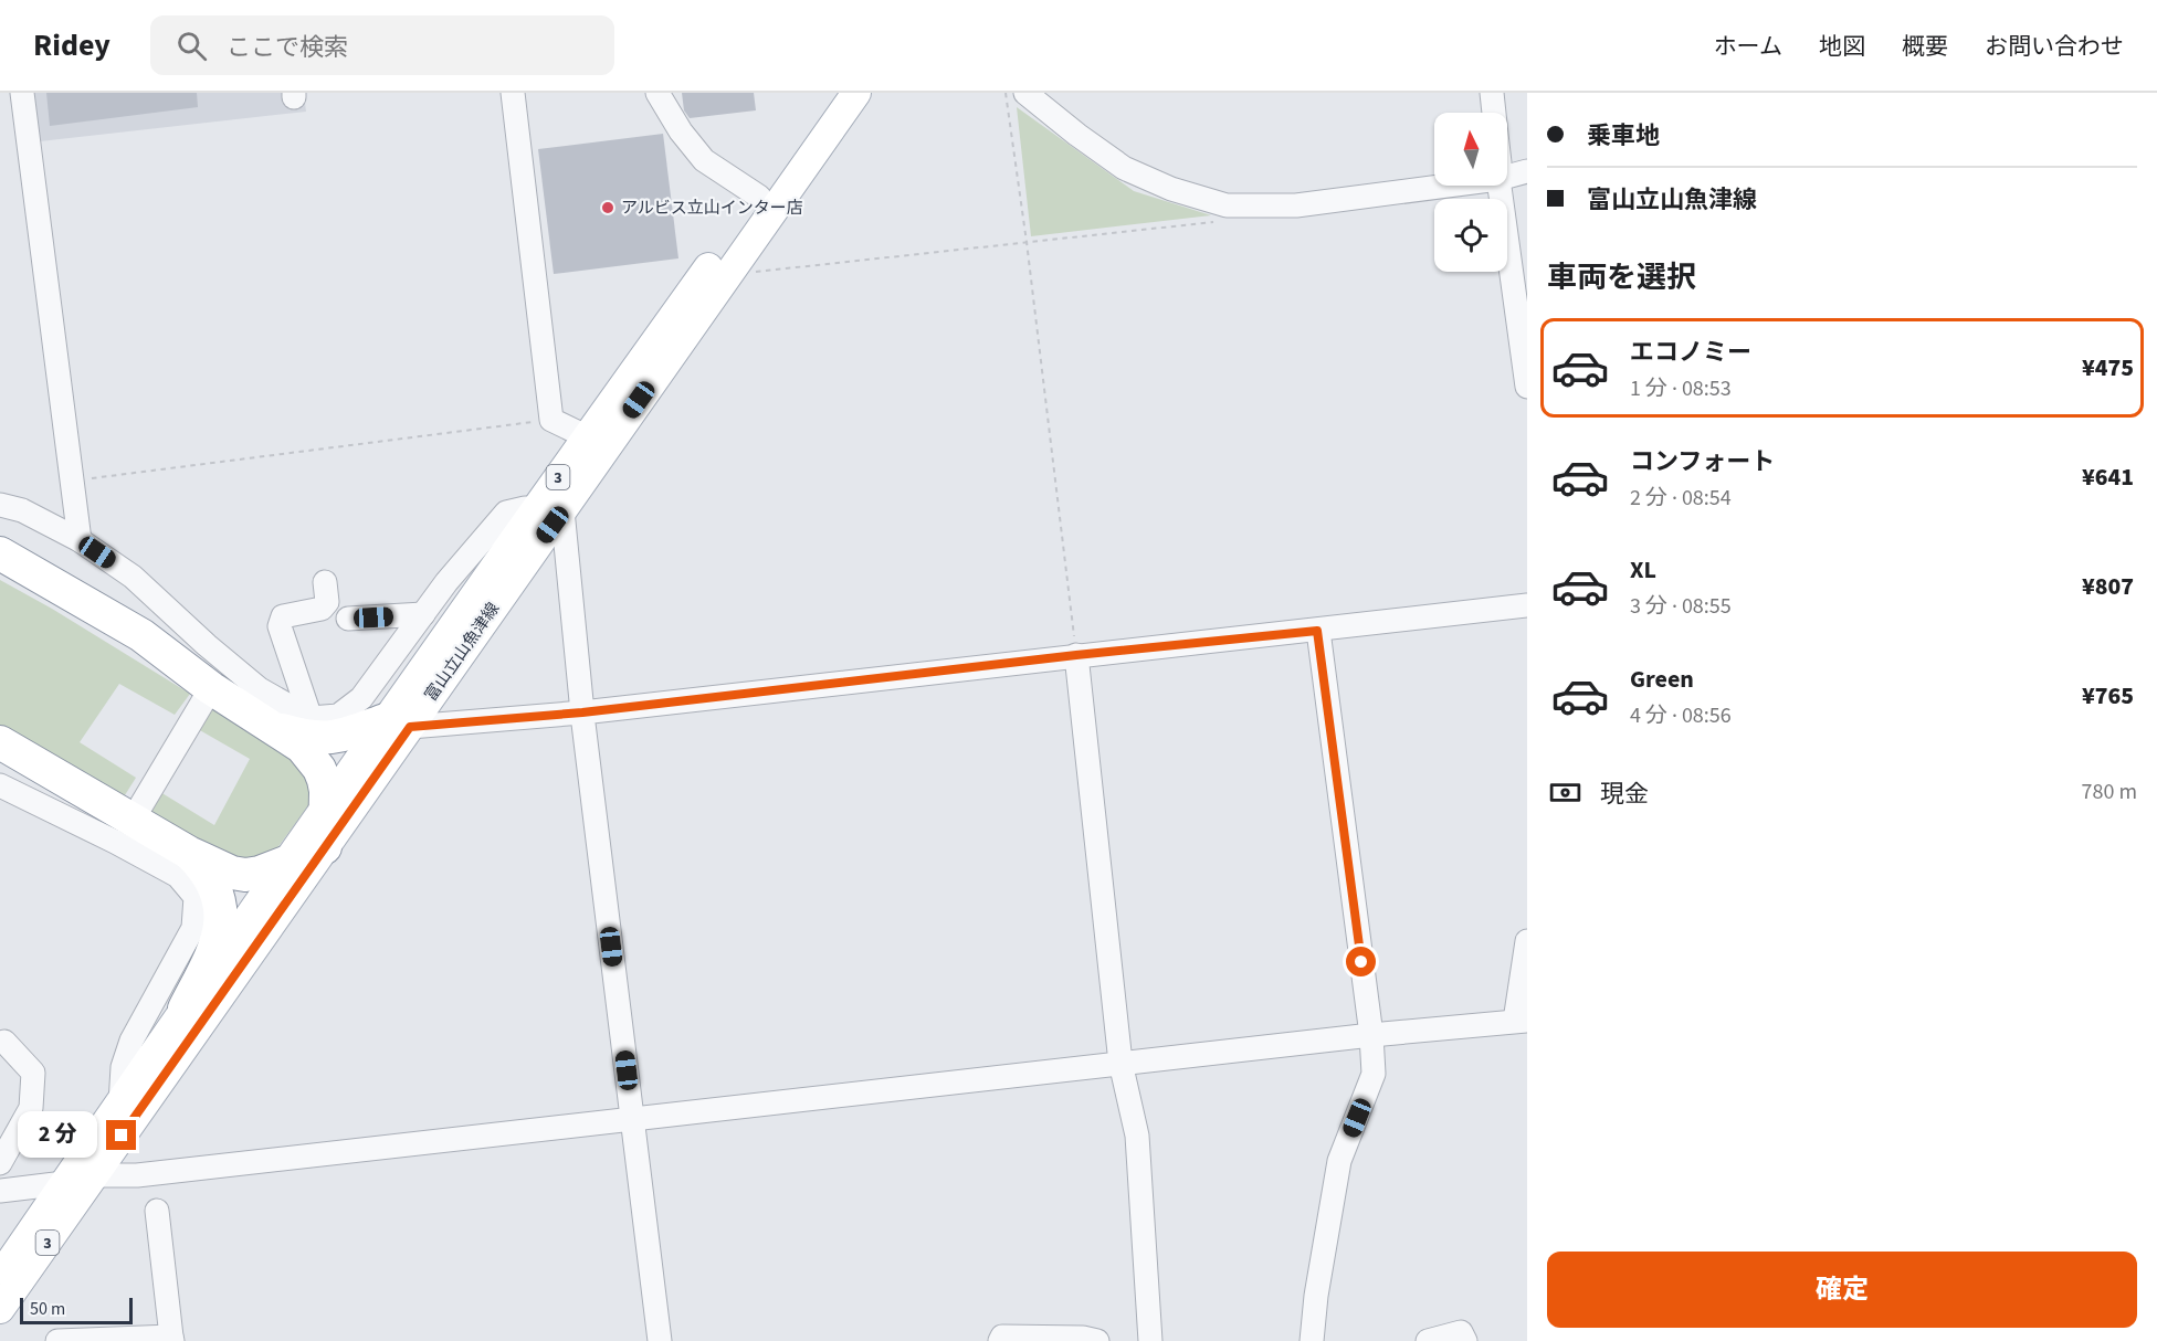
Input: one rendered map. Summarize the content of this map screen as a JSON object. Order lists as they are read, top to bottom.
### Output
{
  "streets": {
    "main road": ["3", "富山立山魚津線"]
  },
  "places": ["アルビス立山インター店"],
  "scale_bar": "50 m",
  "north": "top",
  "page": {
    "header": "Ridey",
    "search": "ここで検索",
    "nav": [
      "ホーム",
      "地図",
      "概要",
      "お問い合わせ"
    ],
    "banner": ["乗車地", "富山立山魚津線"],
    "heading": "車両を選択",
    "list": [
      {
        "name": "エコノミー",
        "note": "1 分 · 08:53",
        "value": "¥475"
      },
      {
        "name": "コンフォート",
        "note": "2 分 · 08:54",
        "value": "¥641"
      },
      {
        "name": "XL",
        "note": "3 分 · 08:55",
        "value": "¥807"
      },
      {
        "name": "Green",
        "note": "4 分 · 08:56",
        "value": "¥765"
      }
    ],
    "pay": ["現金", "780 m"],
    "bubble": "2 分",
    "buttons": "確定",
    "scale": "50 m"
  }
}
